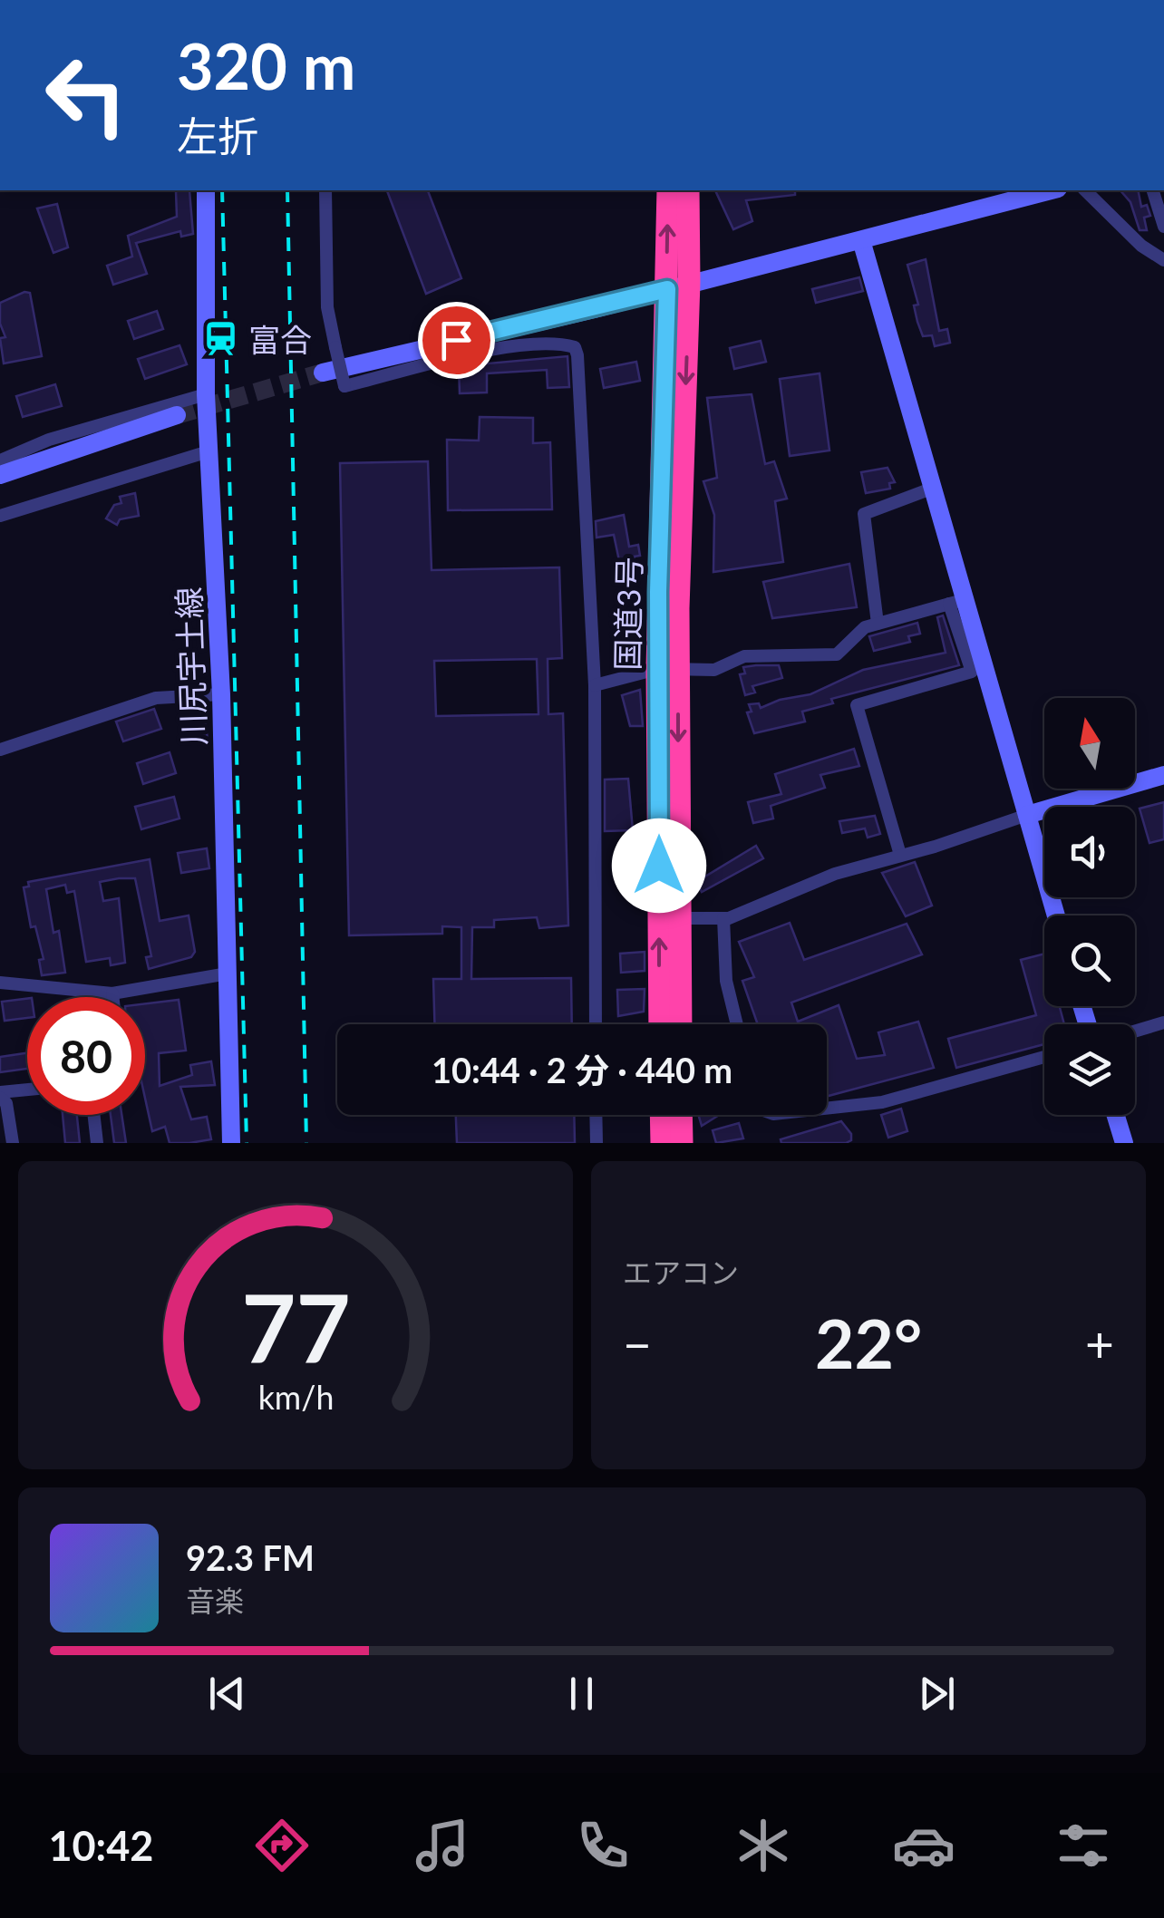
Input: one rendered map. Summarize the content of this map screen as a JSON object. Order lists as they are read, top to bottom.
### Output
{
  "streets": {
    "highway": ["国道3号"],
    "street": ["川尻宇土線"]
  },
  "places": {
    "station": ["富合"]
  },
  "north": "top",
  "page": {
    "turn": ["320 m", "左折"],
    "limit": "80",
    "trip": "10:44 · 2 分 · 440 m",
    "tile": "エアコン",
    "heat": ["−", "22°", "+"],
    "song": ["92.3 FM", "音楽"],
    "tabs": "10:42",
    "gauge": ["77", "km/h"]
  }
}
